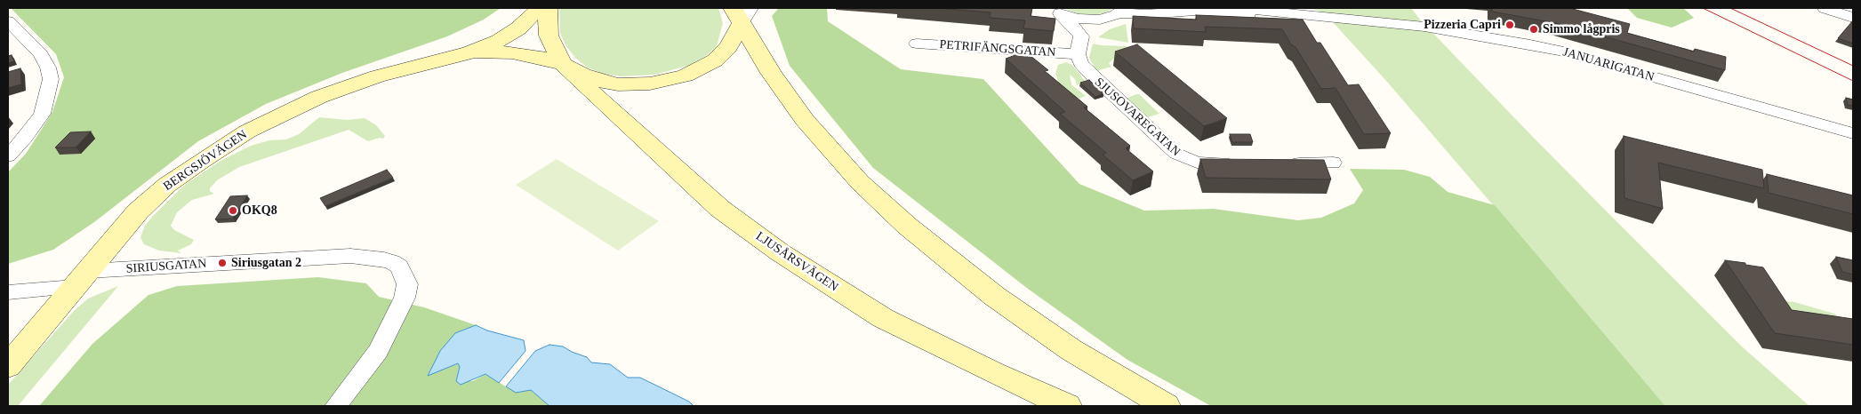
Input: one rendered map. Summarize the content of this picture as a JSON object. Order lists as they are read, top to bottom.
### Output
{
  "streets": {
    "main road": ["BERGSJÖVÄGEN", "LJUSÅRSVÄGEN"],
    "street": [
      "PETRIFÄNGSGATAN",
      "JANUARIGATAN",
      "SJUSOVAREGATAN",
      "SIRIUSGATAN"
    ]
  },
  "crossings": [
    ["PETRIFÄNGSGATAN", "SJUSOVAREGATAN"],
    ["BERGSJÖVÄGEN", "LJUSÅRSVÄGEN"],
    ["BERGSJÖVÄGEN", "SIRIUSGATAN"]
  ],
  "places": [
    "Pizzeria Capri",
    "Simmo lågpris",
    "OKQ8",
    "Siriusgatan 2"
  ]
}
